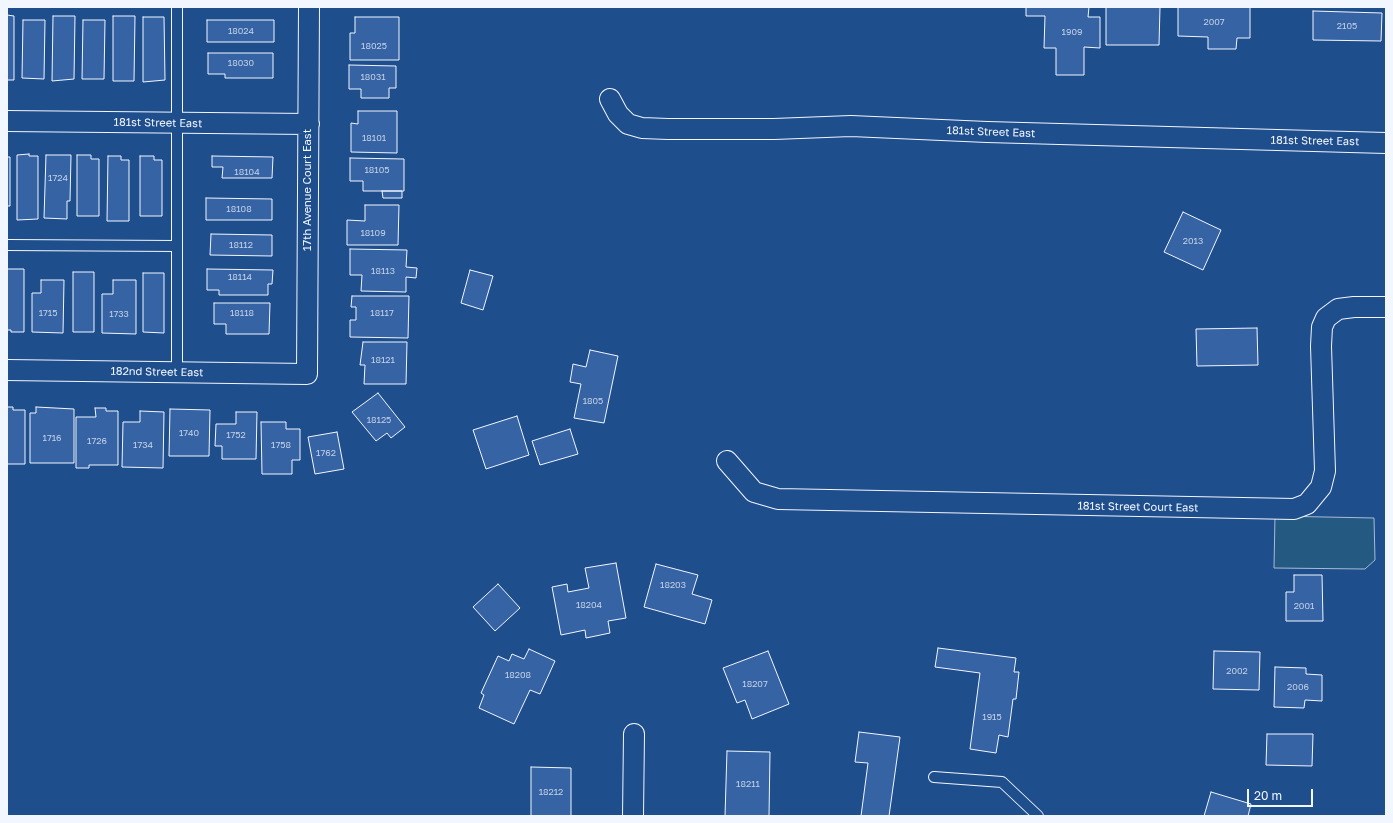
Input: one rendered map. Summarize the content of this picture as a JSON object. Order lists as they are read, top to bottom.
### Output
{
  "streets": {
    "street": [
      "181st Street East",
      "17th Avenue Court East",
      "182nd Street East",
      "181st Street Court East"
    ]
  },
  "crossings": [
    ["181st Street East", "17th Avenue Court East"],
    ["17th Avenue Court East", "182nd Street East"]
  ],
  "house_numbers": [
    "2007",
    "2105",
    "18024",
    "1909",
    "18025",
    "18030",
    "18031",
    "18101",
    "18105",
    "18104",
    "1724",
    "18108",
    "18109",
    "2013",
    "18112",
    "18113",
    "18114",
    "1715",
    "18118",
    "18117",
    "1733",
    "18121",
    "1805",
    "18125",
    "1740",
    "1752",
    "1716",
    "1726",
    "1734",
    "1758",
    "1762",
    "18203",
    "18204",
    "2001",
    "2002",
    "18208",
    "18207",
    "2006",
    "1915",
    "18211",
    "18212"
  ],
  "scale_bar": "20 m"
}
